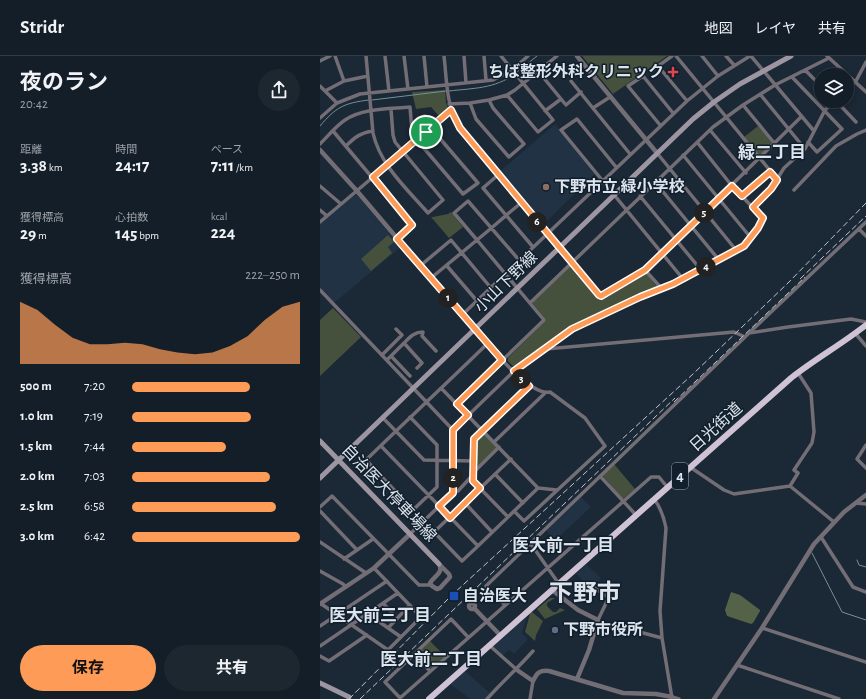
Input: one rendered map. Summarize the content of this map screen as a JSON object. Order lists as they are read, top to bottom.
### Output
{
  "streets": {
    "highway": ["日光街道", "4"],
    "main road": ["小山下野線", "自治医大停車場線"]
  },
  "crossings": [
    ["小山下野線", "自治医大停車場線"]
  ],
  "districts": [
    "緑二丁目",
    "医大前一丁目",
    "下野市",
    "医大前三丁目",
    "医大前二丁目"
  ],
  "places": {
    "health": ["ちば整形外科クリニック"],
    "other": ["下野市立 緑小学校", "下野市役所"],
    "transit": ["自治医大"]
  },
  "page": {
    "header": "Stridr",
    "nav": ["地図", "レイヤ", "共有"],
    "heading": ["夜のラン", "20:42"],
    "stats": [
      ["距離", "3.38 km"],
      ["時間", "24:17"],
      ["ペース", "7:11 /km"],
      ["獲得標高", "29 m"],
      ["心拍数", "145 bpm"],
      ["kcal", "224"]
    ],
    "pins": [
      "5",
      "6",
      "4",
      "1",
      "3",
      "2"
    ],
    "chart": ["獲得標高", "222–250 m"],
    "list": [
      {
        "name": "500 m",
        "note": "7:20"
      },
      {
        "name": "1.0 km",
        "note": "7:19"
      },
      {
        "name": "1.5 km",
        "note": "7:44"
      },
      {
        "name": "2.0 km",
        "note": "7:03"
      },
      {
        "name": "2.5 km",
        "note": "6:58"
      },
      {
        "name": "3.0 km",
        "note": "6:42"
      }
    ],
    "buttons": ["保存", "共有"]
  }
}
